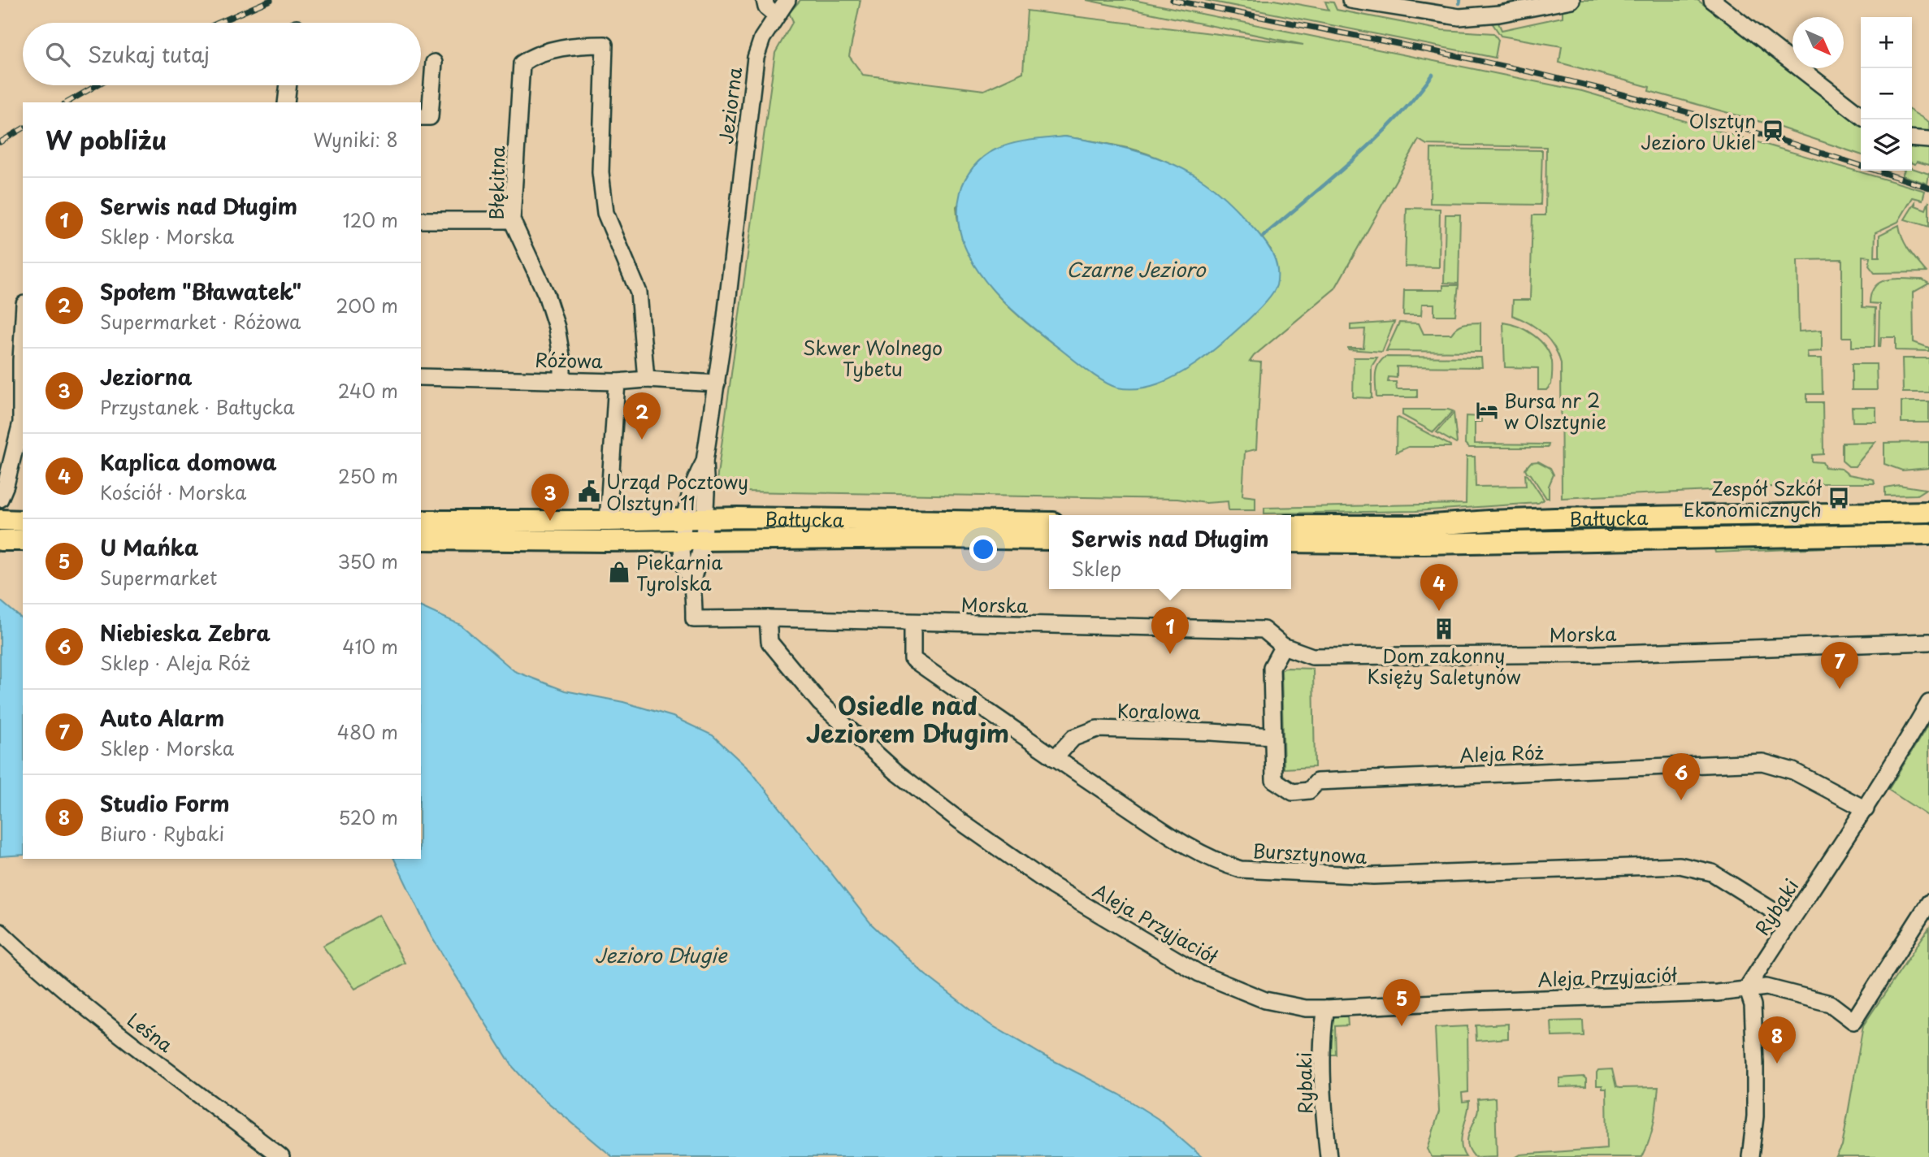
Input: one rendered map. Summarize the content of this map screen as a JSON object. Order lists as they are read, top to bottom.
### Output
{
  "streets": {
    "main road": ["Bałtycka"],
    "street": [
      "Jeziorna",
      "Błękitna",
      "Różowa",
      "Morska",
      "Koralowa",
      "Aleja Róż",
      "Bursztynowa",
      "Rybaki",
      "Aleja Przyjaciół",
      "Leśna"
    ]
  },
  "crossings": [
    ["Jeziorna", "Różowa"],
    ["Jeziorna", "Bałtycka"],
    ["Błękitna", "Różowa"],
    ["Morska", "Aleja Róż"],
    ["Morska", "Bursztynowa"],
    ["Morska", "Aleja Przyjaciół"],
    ["Koralowa", "Aleja Róż"],
    ["Koralowa", "Bursztynowa"],
    ["Aleja Róż", "Rybaki"],
    ["Bursztynowa", "Rybaki"],
    ["Rybaki", "Aleja Przyjaciół"]
  ],
  "districts": ["Osiedle nad Jeziorem Długim"],
  "water": ["Czarne Jezioro", "Jezioro Długie"],
  "parks": ["Skwer Wolnego Tybetu"],
  "places": {
    "station": ["Olsztyn Jezioro Ukiel"],
    "hotel": ["Bursa nr 2 w Olsztynie"],
    "public building": ["Urząd Pocztowy Olsztyn 11"],
    "bus stop": ["Zespół Szkół Ekonomicznych"],
    "shop": ["Piekarnia Tyrolska"],
    "building": ["Dom zakonny Księży Saletynów"]
  },
  "north": "bottom right",
  "page": {
    "map_buttons": ["+", "−"],
    "search": "Szukaj tutaj",
    "heading": ["W pobliżu", "Wyniki: 8"],
    "list": [
      {
        "mark": "1",
        "name": "Serwis nad Długim",
        "note": "Sklep · Morska",
        "value": "120 m"
      },
      {
        "mark": "2",
        "name": "Społem \"Bławatek\"",
        "note": "Supermarket · Różowa",
        "value": "200 m"
      },
      {
        "mark": "3",
        "name": "Jeziorna",
        "note": "Przystanek · Bałtycka",
        "value": "240 m"
      },
      {
        "mark": "4",
        "name": "Kaplica domowa",
        "note": "Kościół · Morska",
        "value": "250 m"
      },
      {
        "mark": "5",
        "name": "U Mańka",
        "note": "Supermarket",
        "value": "350 m"
      },
      {
        "mark": "6",
        "name": "Niebieska Zebra",
        "note": "Sklep · Aleja Róż",
        "value": "410 m"
      },
      {
        "mark": "7",
        "name": "Auto Alarm",
        "note": "Sklep · Morska",
        "value": "480 m"
      },
      {
        "mark": "8",
        "name": "Studio Form",
        "note": "Biuro · Rybaki",
        "value": "520 m"
      }
    ],
    "pins": [
      "2",
      "3",
      "4",
      "1",
      "7",
      "6",
      "5",
      "8"
    ],
    "popup": ["Serwis nad Długim", "Sklep"]
  }
}
